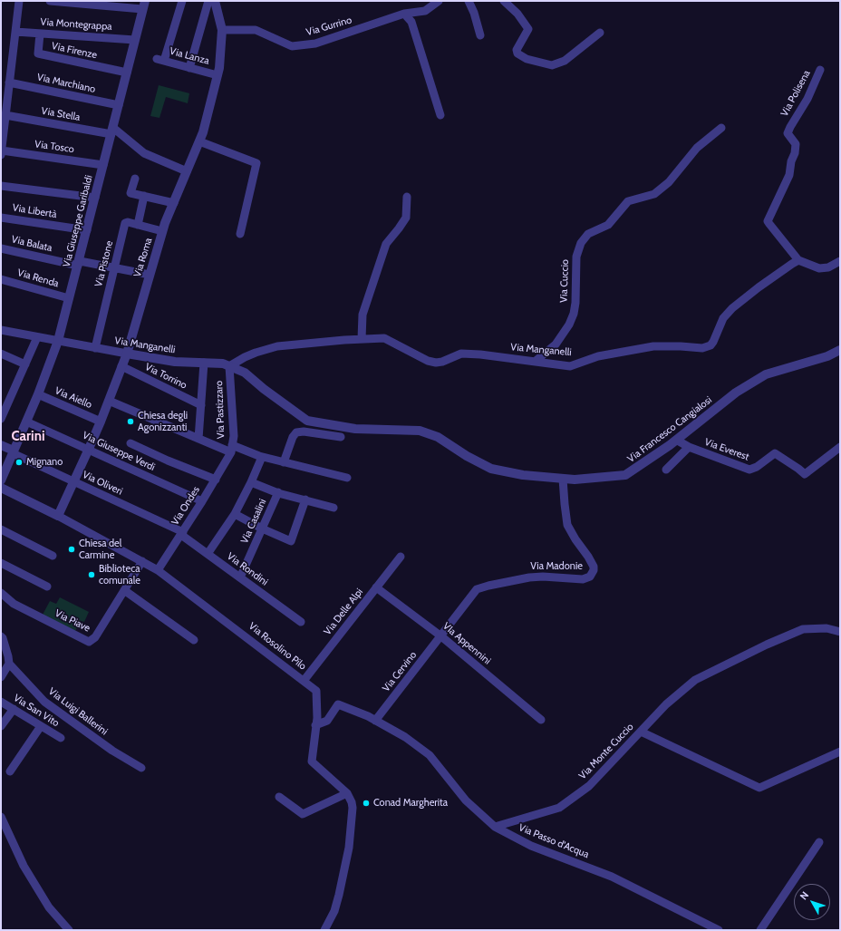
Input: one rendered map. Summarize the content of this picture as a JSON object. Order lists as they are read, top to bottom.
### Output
{
  "streets": {
    "street": [
      "Via Montegrappa",
      "Via Gurrino",
      "Via Firenze",
      "Via Lanza",
      "Via Marchiano",
      "Via Polisena",
      "Via Stella",
      "Via Tosco",
      "Via Libertà",
      "Via Giuseppe Garibaldi",
      "Via Balata",
      "Via Roma",
      "Via Pistone",
      "Via Renda",
      "Via Cuccio",
      "Via Manganelli",
      "Via Torrino",
      "Via Aiello",
      "Via Pastizzaro",
      "Via Francesco Cangialosi",
      "Via Everest",
      "Via Giuseppe Verdi",
      "Via Oliveri",
      "Via Ondes",
      "Via Casalini",
      "Via Madonie",
      "Via Rondini",
      "Via Delle Alpi",
      "Via Piave",
      "VIa Appennini",
      "Via Rosolino Pilo",
      "Via Cervino",
      "Via San Vito",
      "Via Luigi Ballerini",
      "Via Monte Cuccio",
      "Via Passo d'Acqua"
    ]
  },
  "crossings": [
    ["Via Montegrappa", "Via Firenze"],
    ["Via Montegrappa", "Via Giuseppe Garibaldi"],
    ["Via Gurrino", "Via Roma"],
    ["Via Firenze", "Via Giuseppe Garibaldi"],
    ["Via Lanza", "Via Roma"],
    ["Via Marchiano", "Via Giuseppe Garibaldi"],
    ["Via Polisena", "Via Manganelli"],
    ["Via Stella", "Via Giuseppe Garibaldi"],
    ["Via Tosco", "Via Giuseppe Garibaldi"],
    ["Via Libertà", "Via Giuseppe Garibaldi"],
    ["Via Giuseppe Garibaldi", "Via Balata"],
    ["Via Giuseppe Garibaldi", "Via Renda"],
    ["Via Giuseppe Garibaldi", "Via Manganelli"],
    ["Via Giuseppe Garibaldi", "Via Aiello"],
    ["Via Giuseppe Garibaldi", "Via Giuseppe Verdi"],
    ["Via Giuseppe Garibaldi", "Via Oliveri"],
    ["Via Giuseppe Garibaldi", "Via Rosolino Pilo"],
    ["Via Balata", "Via Roma"],
    ["Via Balata", "Via Pistone"],
    ["Via Roma", "Via Pistone"],
    ["Via Roma", "Via Manganelli"],
    ["Via Roma", "Via Torrino"],
    ["Via Roma", "Via Aiello"],
    ["Via Roma", "Via Giuseppe Verdi"],
    ["Via Roma", "Via Oliveri"],
    ["Via Roma", "Via Rosolino Pilo"],
    ["Via Pistone", "Via Manganelli"],
    ["Via Cuccio", "Via Manganelli"],
    ["Via Manganelli", "Via Pastizzaro"],
    ["Via Manganelli", "Via Francesco Cangialosi"],
    ["Via Pastizzaro", "Via Ondes"],
    ["Via Francesco Cangialosi", "Via Everest"],
    ["Via Francesco Cangialosi", "Via Madonie"],
    ["Via Giuseppe Verdi", "Via Ondes"],
    ["Via Oliveri", "Via Ondes"],
    ["Via Oliveri", "Via Rondini"],
    ["Via Ondes", "Via Rondini"],
    ["Via Ondes", "Via Rosolino Pilo"],
    ["Via Casalini", "Via Rondini"],
    ["Via Madonie", "VIa Appennini"],
    ["Via Madonie", "Via Cervino"],
    ["Via Delle Alpi", "VIa Appennini"],
    ["Via Delle Alpi", "Via Rosolino Pilo"],
    ["Via Piave", "Via Rosolino Pilo"],
    ["VIa Appennini", "Via Cervino"],
    ["Via Rosolino Pilo", "Via Passo d'Acqua"],
    ["Via Cervino", "Via Passo d'Acqua"],
    ["Via Monte Cuccio", "Via Passo d'Acqua"]
  ],
  "districts": ["Carini"],
  "places": [
    "Chiesa degli Agonizzanti",
    "Mignano",
    "Chiesa del Carmine",
    "Biblioteca comunale",
    "Conad Margherita"
  ],
  "north": "top left"
}
